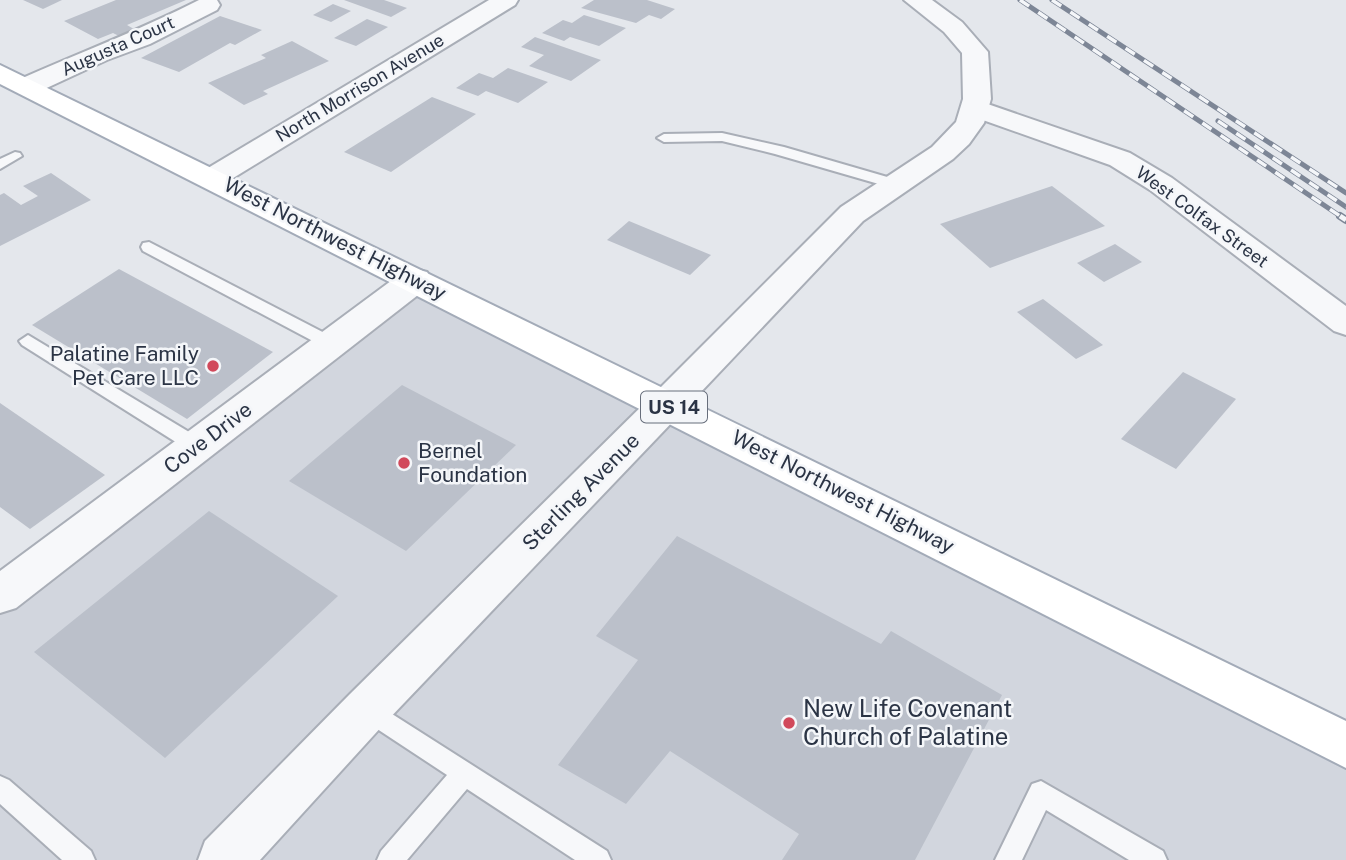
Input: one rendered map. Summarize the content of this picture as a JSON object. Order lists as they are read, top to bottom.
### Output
{
  "streets": {
    "main road": ["West Northwest Highway", "US 14"],
    "street": [
      "Augusta Court",
      "North Morrison Avenue",
      "West Colfax Street",
      "Cove Drive",
      "Sterling Avenue"
    ]
  },
  "crossings": [
    ["Augusta Court", "West Northwest Highway"],
    ["North Morrison Avenue", "West Northwest Highway"],
    ["West Colfax Street", "Sterling Avenue"],
    ["West Northwest Highway", "Cove Drive"],
    ["West Northwest Highway", "Sterling Avenue"]
  ],
  "places": ["Palatine Family Pet Care LLC", "Bernel Foundation", "New Life Covenant Church of Palatine"]
}
